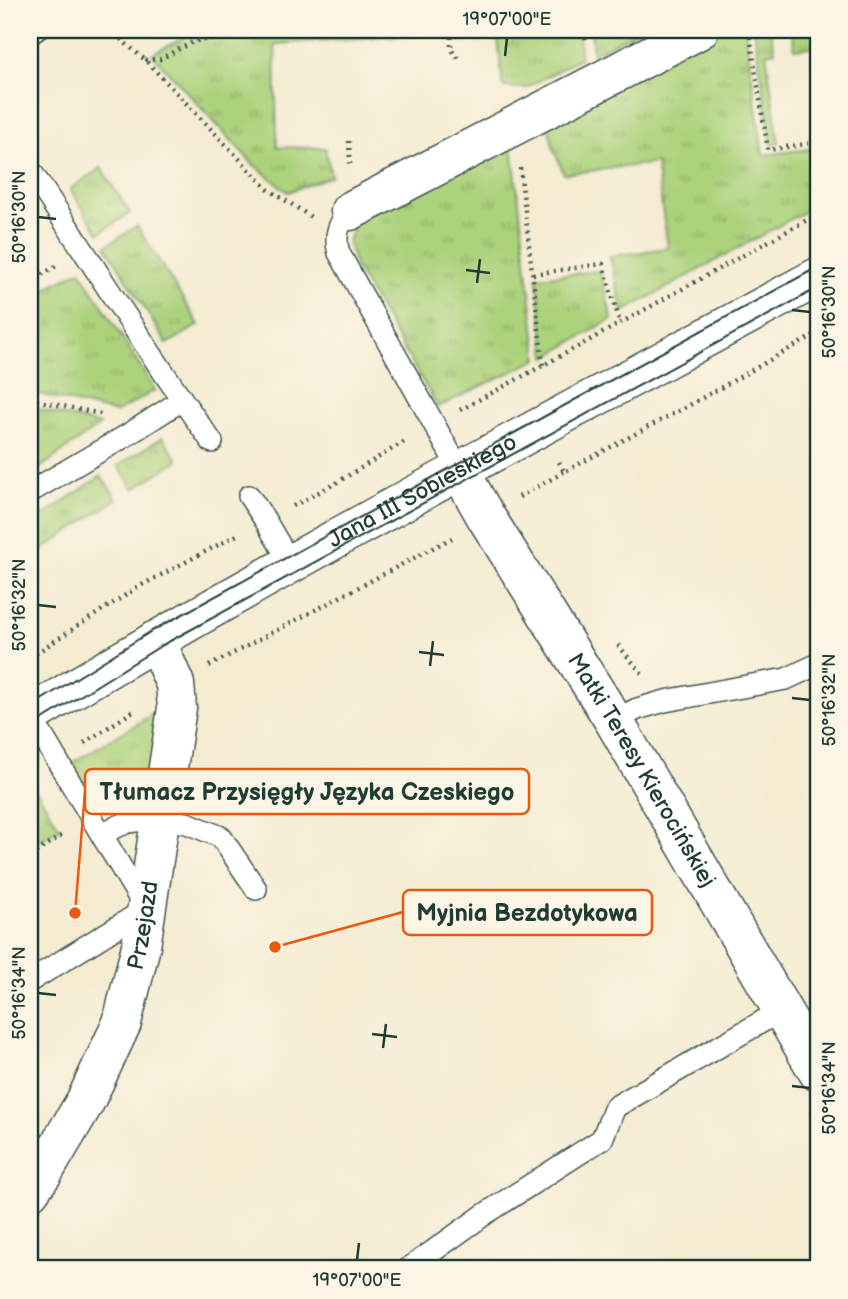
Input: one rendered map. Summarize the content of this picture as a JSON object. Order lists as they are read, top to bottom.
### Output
{
  "streets": {
    "street": ["Jana III Sobieskiego", "Matki Teresy Kierocińskiej", "Przejazd"]
  },
  "crossings": [
    ["Jana III Sobieskiego", "Matki Teresy Kierocińskiej"],
    ["Jana III Sobieskiego", "Przejazd"]
  ],
  "places": ["Tłumacz Przysięgły Języka Czeskiego", "Myjnia Bezdotykowa"],
  "coordinates": [
    "19°07'00\"E",
    "50°16'30\"N",
    "50°16'32\"N",
    "50°16'34\"N"
  ]
}
